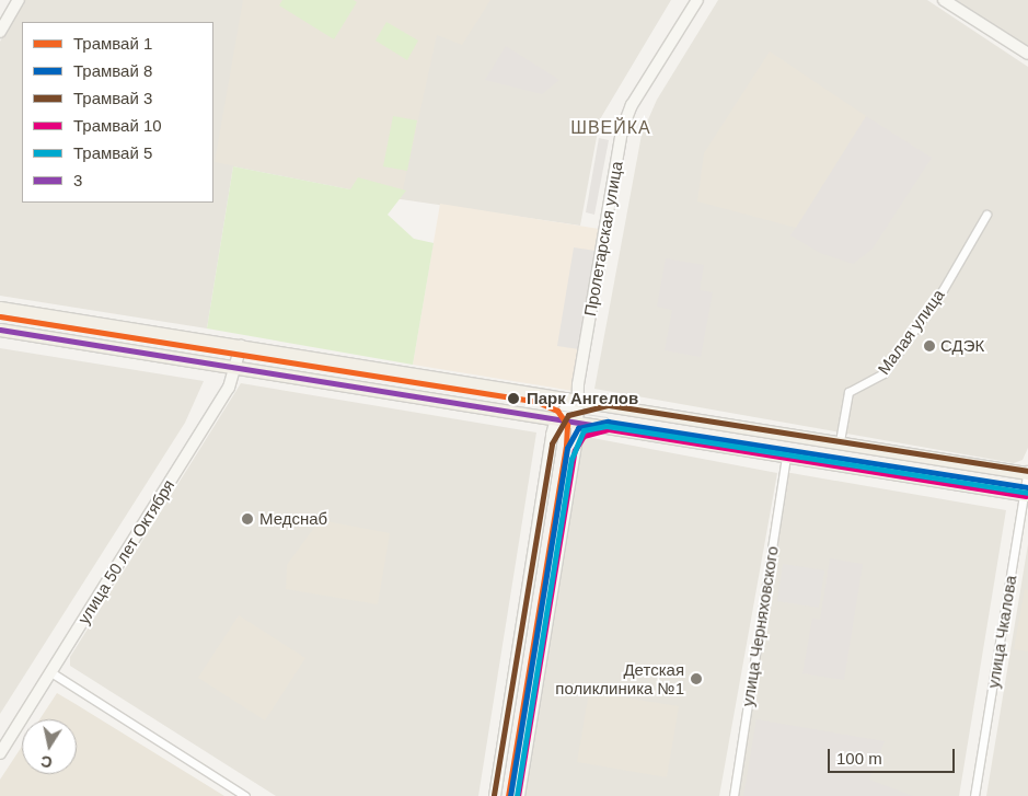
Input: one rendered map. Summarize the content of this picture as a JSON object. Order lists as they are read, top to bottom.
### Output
{
  "streets": {
    "street": [
      "Пролетарская улица",
      "Малая улица",
      "улица 50 лет Октября",
      "улица Черняховского",
      "улица Чкалова"
    ]
  },
  "districts": ["ШВЕЙКА"],
  "places": [
    "СДЭК",
    "Парк Ангелов",
    "Медснаб",
    "Детская поликлиника №1"
  ],
  "lines": [
    "tram line 1",
    "transit line 3",
    "tram line 3",
    "tram line 8",
    "tram line 5",
    "tram line 10"
  ],
  "legend": [
    "Трамвай 1",
    "Трамвай 8",
    "Трамвай 3",
    "Трамвай 10",
    "Трамвай 5",
    "3"
  ],
  "scale_bar": "100 m",
  "north": "bottom"
}
